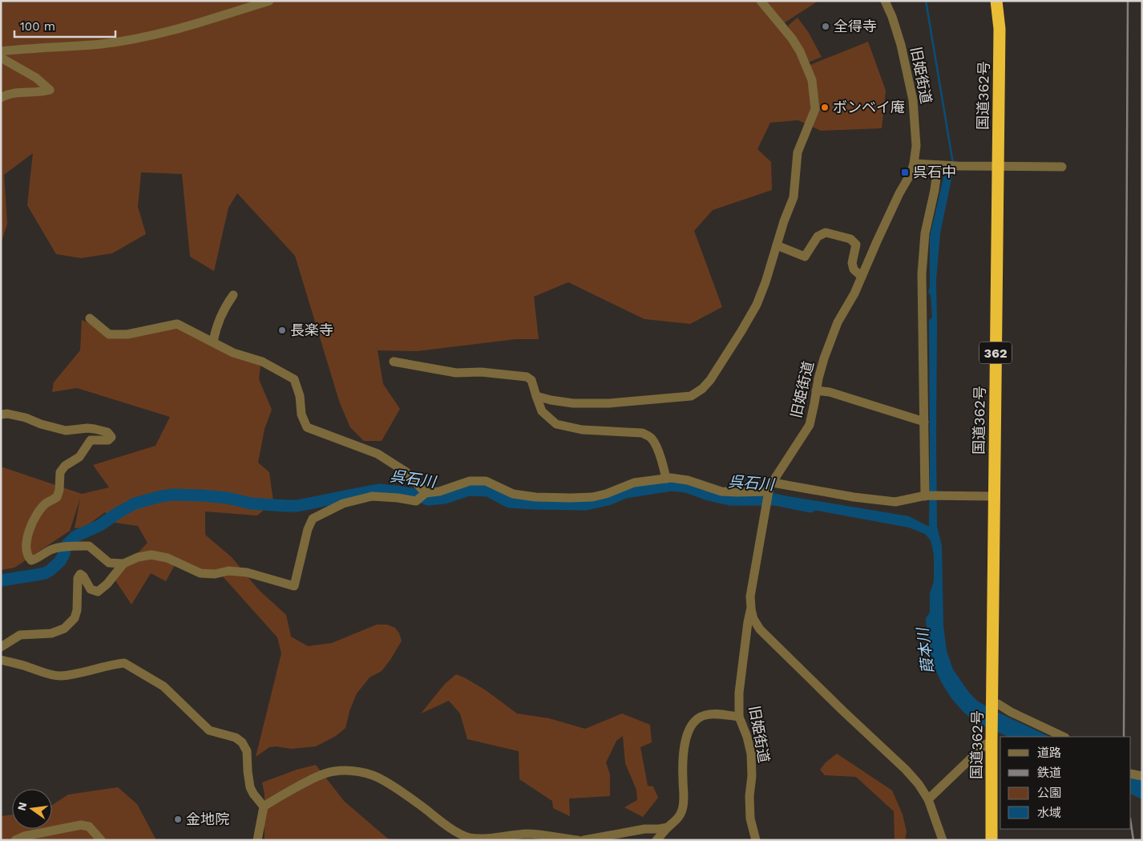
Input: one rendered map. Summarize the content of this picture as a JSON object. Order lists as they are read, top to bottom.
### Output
{
  "streets": {
    "highway": ["国道362号", "362"],
    "street": ["旧姫街道"]
  },
  "water": ["呉石川", "葭本川"],
  "places": {
    "other": [
      "全得寺",
      "ボンベイ庵",
      "長楽寺",
      "金地院"
    ],
    "transit": ["呉石中"]
  },
  "legend": [
    "道路",
    "鉄道",
    "公園",
    "水域"
  ],
  "scale_bar": "100 m",
  "north": "left"
}
